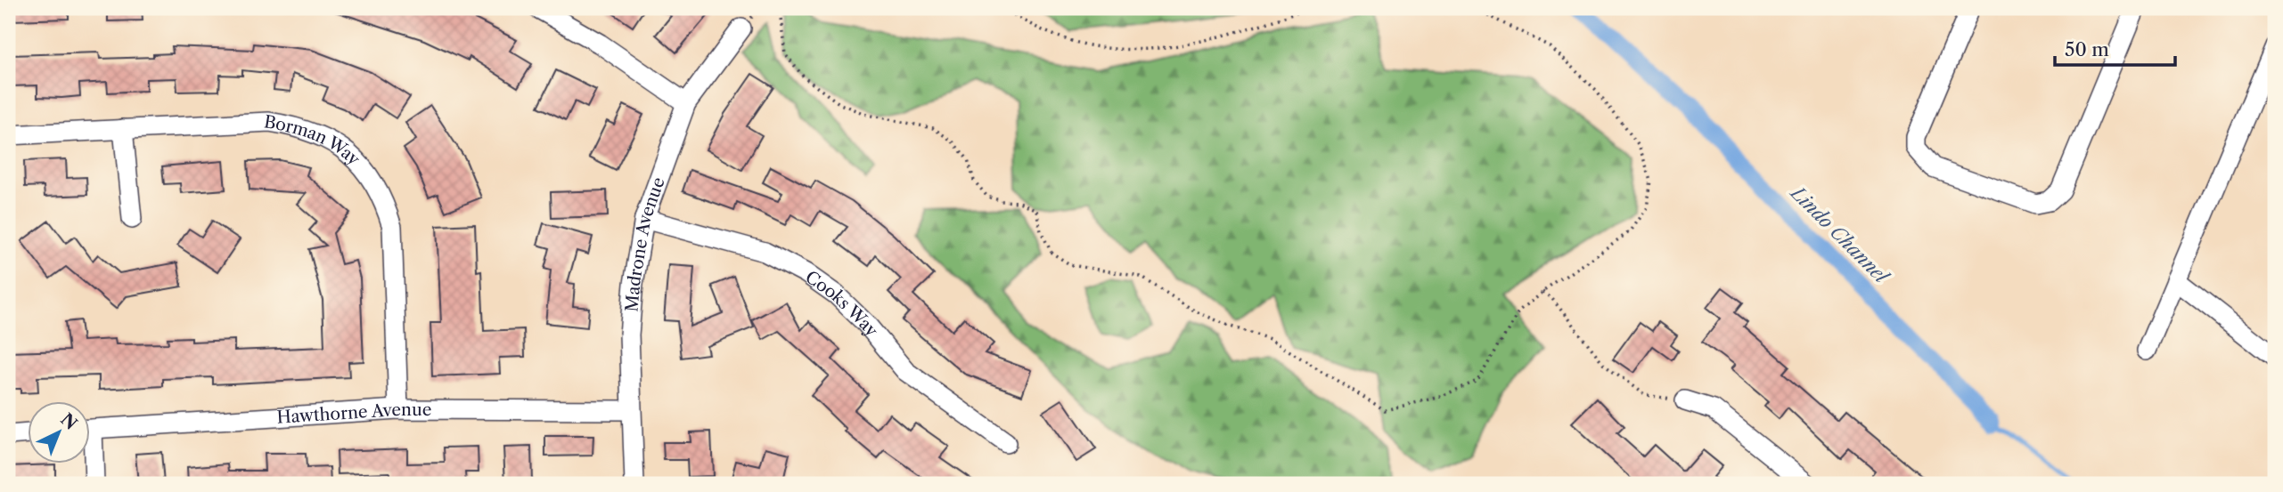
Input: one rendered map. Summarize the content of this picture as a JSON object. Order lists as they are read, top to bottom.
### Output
{
  "streets": {
    "street": [
      "Borman Way",
      "Madrone Avenue",
      "Cooks Way",
      "Hawthorne Avenue"
    ]
  },
  "crossings": [
    ["Borman Way", "Hawthorne Avenue"],
    ["Madrone Avenue", "Cooks Way"],
    ["Madrone Avenue", "Hawthorne Avenue"]
  ],
  "water": ["Lindo Channel"],
  "scale_bar": "50 m",
  "north": "top right"
}
